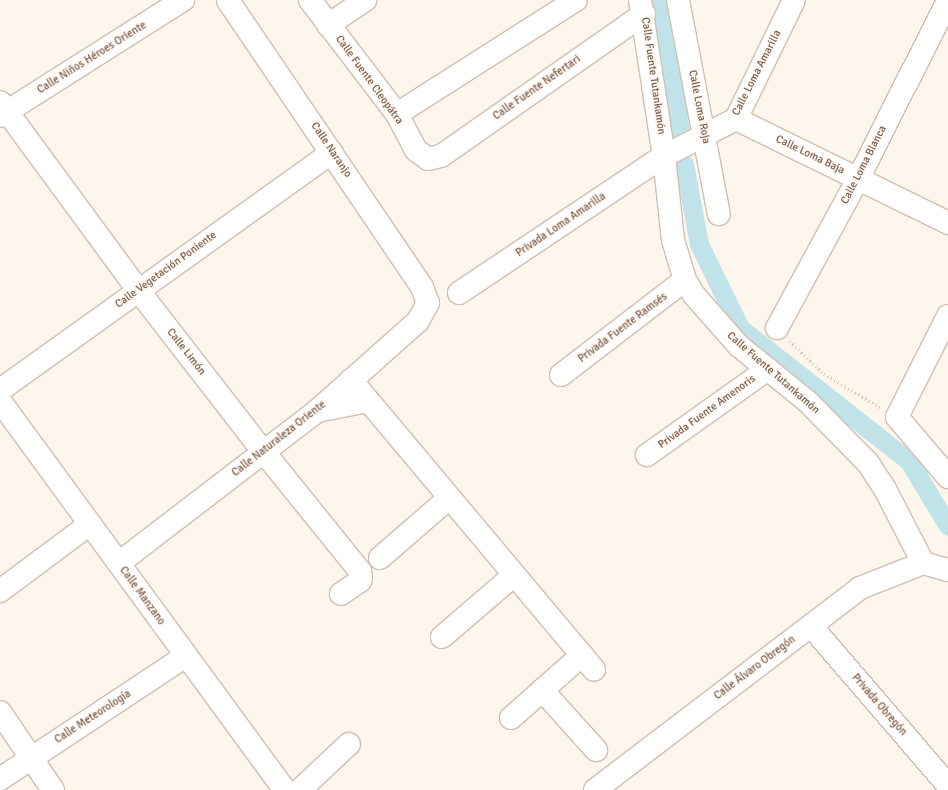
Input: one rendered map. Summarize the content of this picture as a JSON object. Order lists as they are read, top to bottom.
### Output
{
  "streets": {
    "street": [
      "Calle Niños Héroes Oriente",
      "Calle Loma Amarilla",
      "Calle Fuente Tutankamón",
      "Calle Fuente Cleopátra",
      "Calle Fuente Nefertari",
      "Calle Loma Roja",
      "Calle Naranjo",
      "Calle Loma Baja",
      "Calle Loma Blanca",
      "Privada Loma Amarilla",
      "Calle Vegetación Poniente",
      "Privada Fuente Ramsés",
      "Calle Limón",
      "Privada Fuente Amenoris",
      "Calle Naturaleza Oriente",
      "Calle Manzano",
      "Calle Álvaro Obregón",
      "Privada Obregón",
      "Calle Meteorología"
    ]
  },
  "crossings": [
    ["Calle Niños Héroes Oriente", "Calle Limón"],
    ["Calle Loma Amarilla", "Calle Fuente Tutankamón"],
    ["Calle Loma Amarilla", "Calle Loma Roja"],
    ["Calle Loma Amarilla", "Calle Loma Baja"],
    ["Calle Loma Amarilla", "Privada Loma Amarilla"],
    ["Calle Fuente Tutankamón", "Calle Fuente Nefertari"],
    ["Calle Fuente Tutankamón", "Privada Loma Amarilla"],
    ["Calle Fuente Tutankamón", "Privada Fuente Ramsés"],
    ["Calle Fuente Tutankamón", "Privada Fuente Amenoris"],
    ["Calle Fuente Tutankamón", "Calle Álvaro Obregón"],
    ["Calle Fuente Cleopátra", "Calle Fuente Nefertari"],
    ["Calle Naranjo", "Calle Vegetación Poniente"],
    ["Calle Naranjo", "Calle Naturaleza Oriente"],
    ["Calle Loma Baja", "Calle Loma Blanca"],
    ["Calle Vegetación Poniente", "Calle Limón"],
    ["Calle Limón", "Calle Naturaleza Oriente"],
    ["Calle Naturaleza Oriente", "Calle Manzano"],
    ["Calle Manzano", "Calle Meteorología"],
    ["Calle Álvaro Obregón", "Privada Obregón"]
  ]
}
